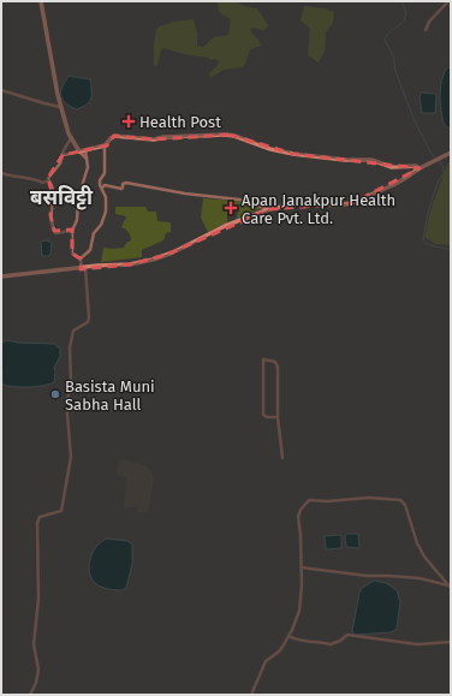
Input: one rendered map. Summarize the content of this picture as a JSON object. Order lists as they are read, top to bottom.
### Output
{
  "districts": ["बसविट्टी"],
  "places": {
    "health": ["Health Post", "Apan Janakpur Health Care Pvt. Ltd."],
    "other": ["Basista Muni Sabha Hall"]
  }
}
